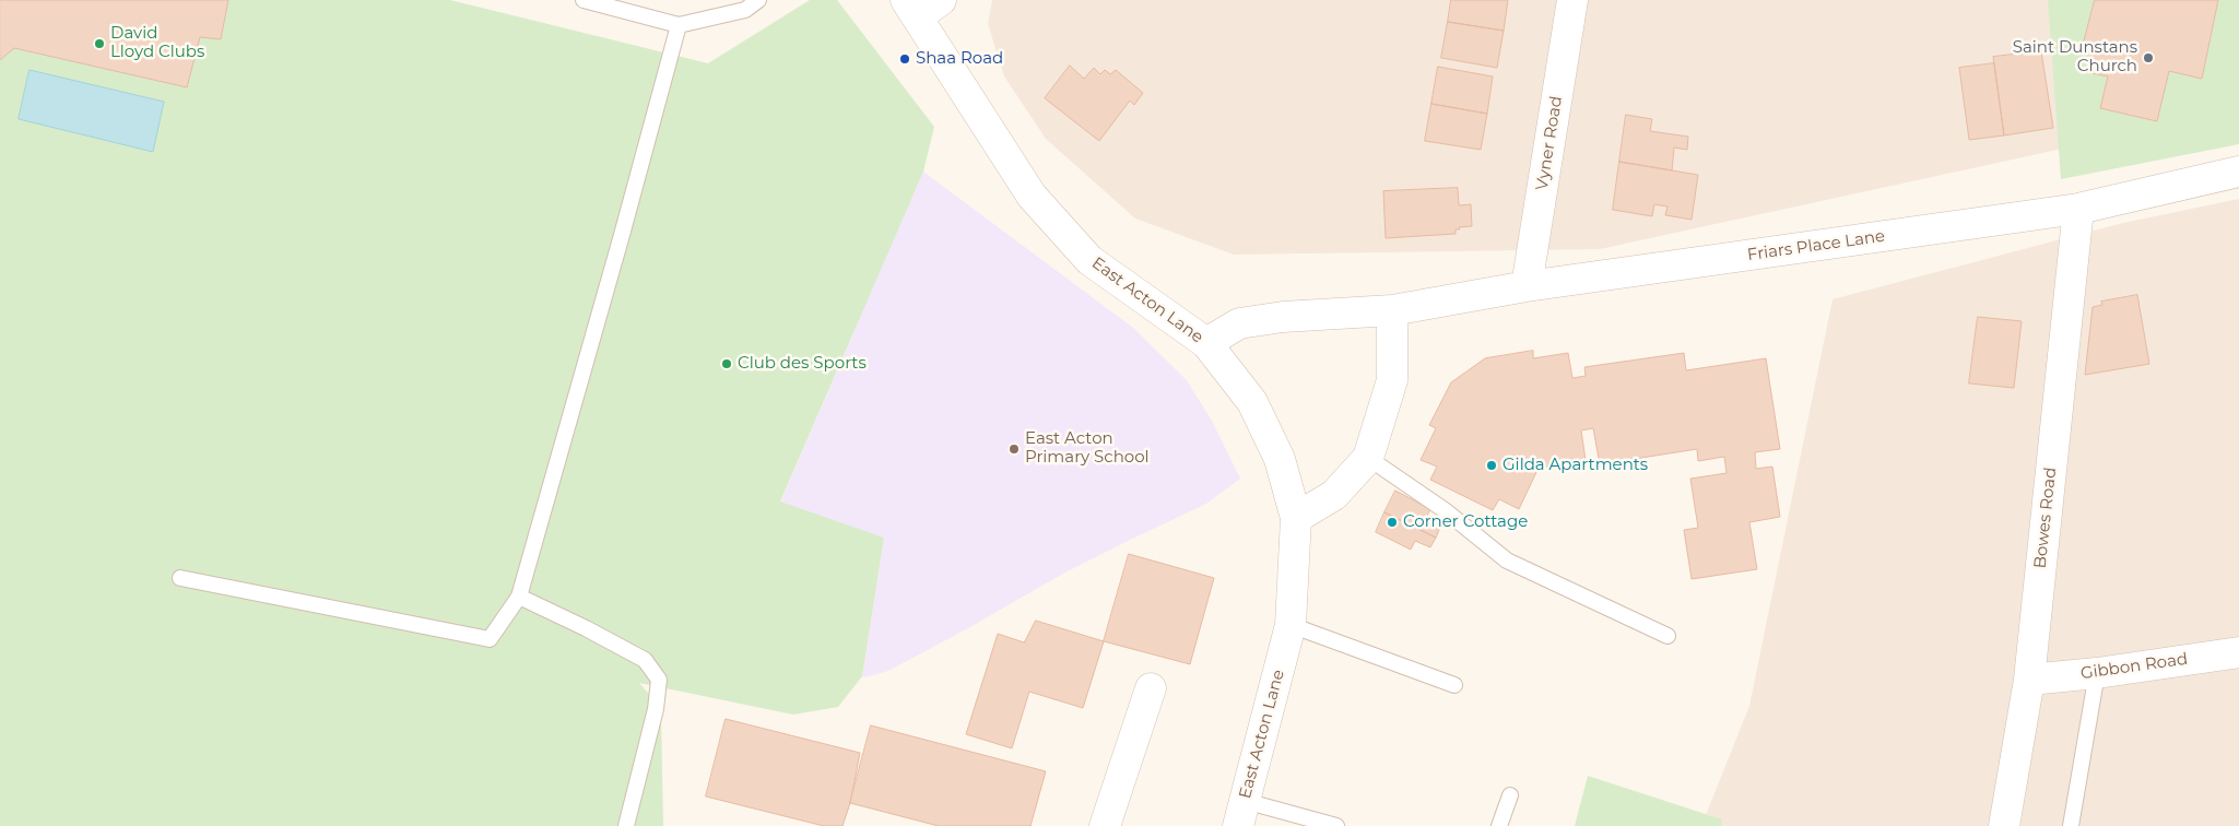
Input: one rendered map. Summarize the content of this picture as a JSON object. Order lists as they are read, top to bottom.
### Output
{
  "streets": {
    "street": [
      "Vyner Road",
      "Friars Place Lane",
      "East Acton Lane",
      "Bowes Road",
      "Gibbon Road"
    ]
  },
  "crossings": [
    ["Vyner Road", "Friars Place Lane"],
    ["Friars Place Lane", "East Acton Lane"],
    ["Friars Place Lane", "Bowes Road"],
    ["Bowes Road", "Gibbon Road"]
  ],
  "places": [
    "David Lloyd Clubs",
    "Saint Dunstans Church",
    "Shaa Road",
    "Club des Sports",
    "East Acton Primary School",
    "Gilda Apartments",
    "Corner Cottage"
  ]
}
